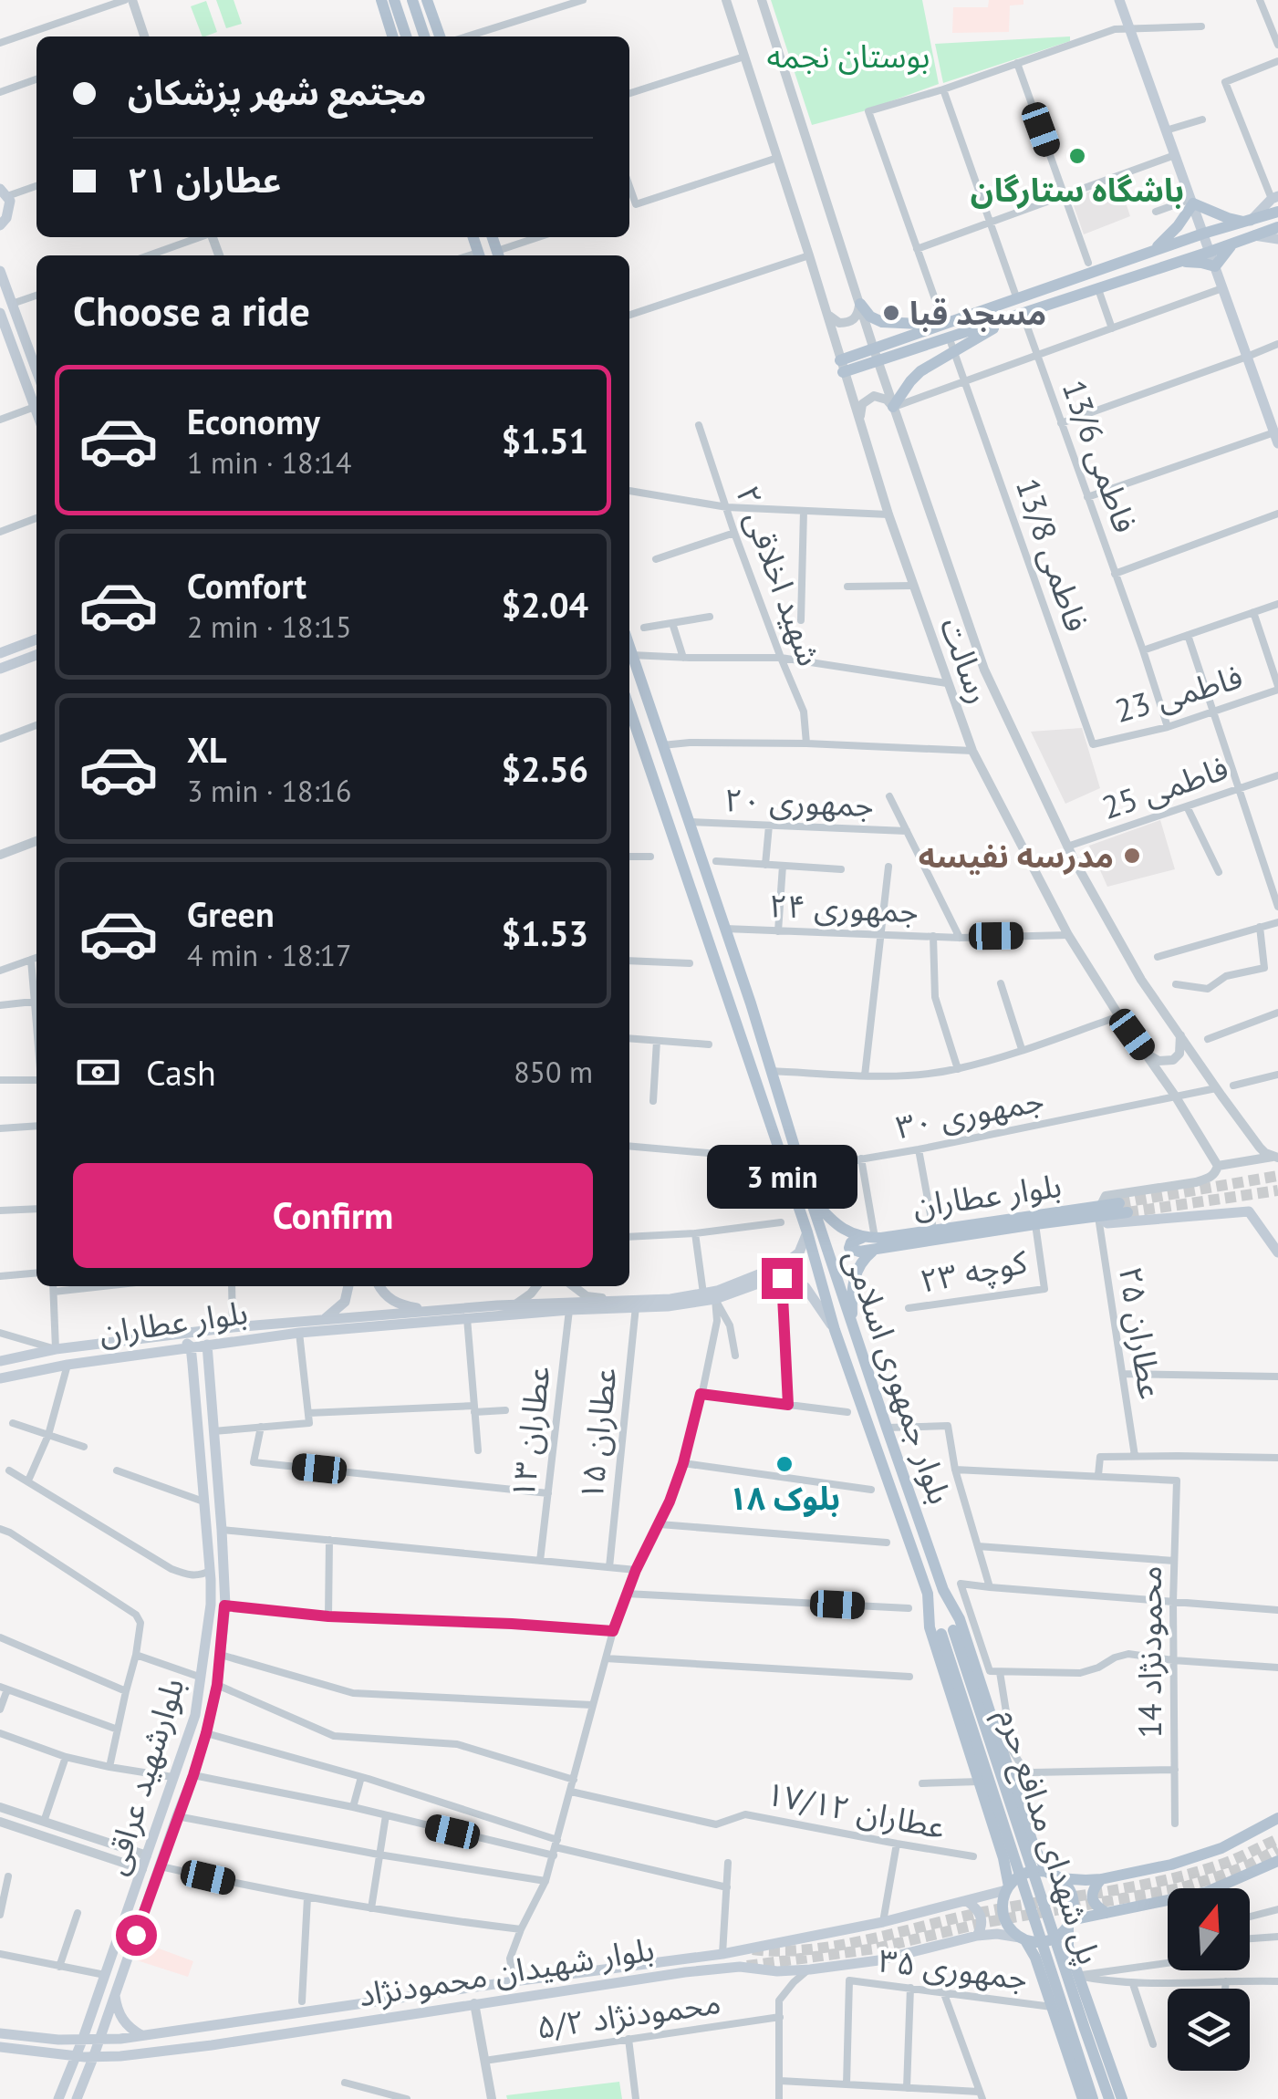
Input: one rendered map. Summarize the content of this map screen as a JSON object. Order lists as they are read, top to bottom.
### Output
{
  "streets": {
    "main road": [
      "بلوار عطاران",
      "بلوار جمهوری اسلامی",
      "بلوارشهید عراقی",
      "پل شهدای مدافع حرم",
      "بلوار شهیدان محمودنژاد"
    ],
    "street": [
      "فاطمی 13/6",
      "فاطمی 13/8",
      "شهید اخلاقی ۲",
      "رسالت",
      "فاطمی 23",
      "فاطمی 25",
      "جمهوری ۲۰",
      "جمهوری ۲۴",
      "جمهوری ۳۰",
      "کوچه ۲۳",
      "عطاران ۲۵",
      "عطاران ۱۳",
      "عطاران ۱۵",
      "محمودنژاد 14",
      "عطاران ۱۷/۱۲",
      "جمهوری ۳۵",
      "محمودنژاد ۵/۲"
    ]
  },
  "crossings": [
    ["فاطمی 13/6", "فاطمی 23"],
    ["فاطمی 13/8", "فاطمی 23"],
    ["رسالت", "فاطمی 25"],
    ["رسالت", "جمهوری ۲۴"],
    ["رسالت", "جمهوری ۳۰"],
    ["جمهوری ۲۰", "بلوار جمهوری اسلامی"],
    ["جمهوری ۲۴", "بلوار جمهوری اسلامی"],
    ["جمهوری ۳۰", "بلوار جمهوری اسلامی"],
    ["بلوار عطاران", "کوچه ۲۳"],
    ["بلوار عطاران", "عطاران ۲۵"],
    ["بلوار عطاران", "عطاران ۱۳"],
    ["بلوار عطاران", "عطاران ۱۵"],
    ["بلوار عطاران", "بلوارشهید عراقی"],
    ["بلوار جمهوری اسلامی", "پل شهدای مدافع حرم"],
    ["بلوار جمهوری اسلامی", "بلوار شهیدان محمودنژاد"],
    ["بلوارشهید عراقی", "بلوار شهیدان محمودنژاد"]
  ],
  "parks": ["بوستان نجمه"],
  "places": [
    "باشگاه ستارگان",
    "مسجد قبا",
    "مدرسه نفیسه",
    "بلوک ۱۸"
  ],
  "north": "top",
  "page": {
    "banner": ["مجتمع شهر پزشکان", "عطاران ۲۱"],
    "heading": "Choose a ride",
    "list": [
      {
        "name": "Economy",
        "note": "1 min · 18:14",
        "value": "$1.51"
      },
      {
        "name": "Comfort",
        "note": "2 min · 18:15",
        "value": "$2.04"
      },
      {
        "name": "XL",
        "note": "3 min · 18:16",
        "value": "$2.56"
      },
      {
        "name": "Green",
        "note": "4 min · 18:17",
        "value": "$1.53"
      }
    ],
    "pay": ["Cash", "850 m"],
    "bubble": "3 min",
    "buttons": "Confirm"
  }
}
